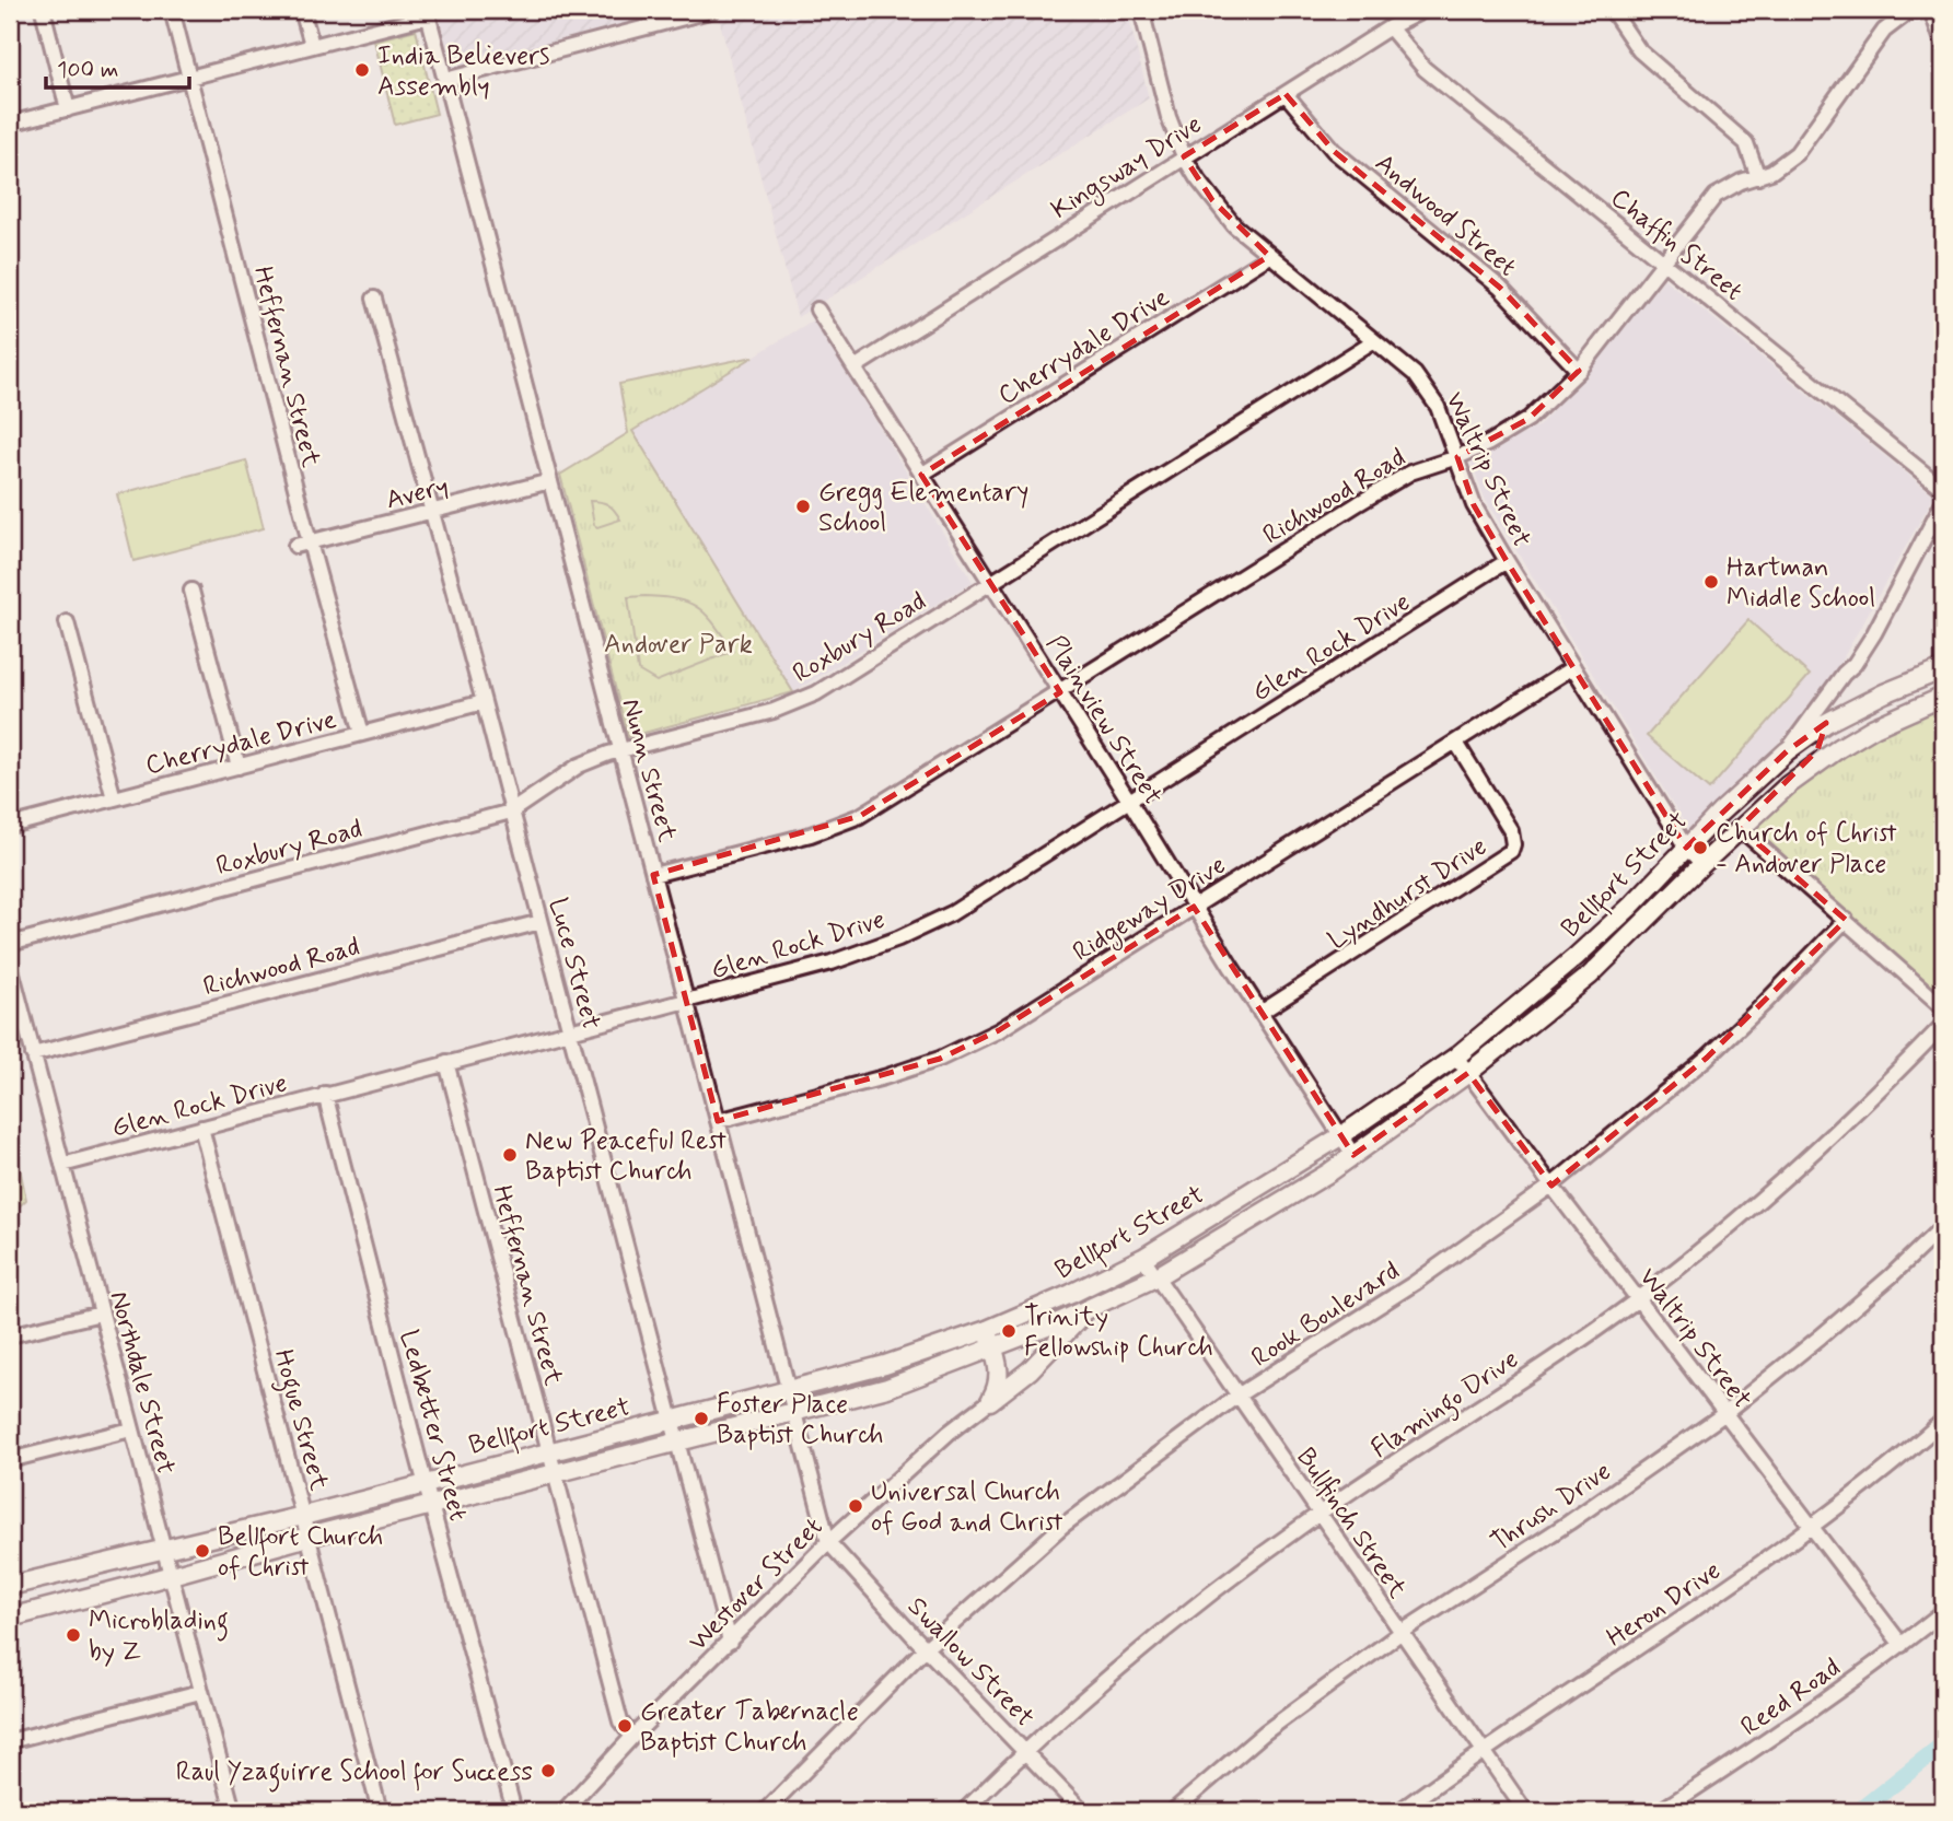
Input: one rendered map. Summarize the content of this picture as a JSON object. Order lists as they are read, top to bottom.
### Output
{
  "streets": {
    "main road": ["Bellfort Street"],
    "street": [
      "Kingsway Drive",
      "Andwood Street",
      "Chaffin Street",
      "Cherrydale Drive",
      "Heffernan Street",
      "Waltrip Street",
      "Avery",
      "Richwood Road",
      "Roxbury Road",
      "Glen Rock Drive",
      "Plainview Street",
      "Nunn Street",
      "Lyndhurst Drive",
      "Ridgeway Drive",
      "Luce Street",
      "Rook Boulevard",
      "Northdale Street",
      "Flamingo Drive",
      "Hogue Street",
      "Ledbetter Street",
      "Thrush Drive",
      "Bullfinch Street",
      "Westover Street",
      "Heron Drive",
      "Swallow Street",
      "Reed Road"
    ]
  },
  "crossings": [
    ["Kingsway Drive", "Andwood Street"],
    ["Kingsway Drive", "Chaffin Street"],
    ["Kingsway Drive", "Waltrip Street"],
    ["Kingsway Drive", "Plainview Street"],
    ["Andwood Street", "Richwood Road"],
    ["Chaffin Street", "Richwood Road"],
    ["Cherrydale Drive", "Heffernan Street"],
    ["Cherrydale Drive", "Waltrip Street"],
    ["Cherrydale Drive", "Plainview Street"],
    ["Cherrydale Drive", "Luce Street"],
    ["Heffernan Street", "Avery"],
    ["Heffernan Street", "Glen Rock Drive"],
    ["Heffernan Street", "Bellfort Street"],
    ["Heffernan Street", "Westover Street"],
    ["Waltrip Street", "Richwood Road"],
    ["Waltrip Street", "Roxbury Road"],
    ["Waltrip Street", "Glen Rock Drive"],
    ["Waltrip Street", "Bellfort Street"],
    ["Waltrip Street", "Ridgeway Drive"],
    ["Waltrip Street", "Rook Boulevard"],
    ["Waltrip Street", "Flamingo Drive"],
    ["Waltrip Street", "Thrush Drive"],
    ["Waltrip Street", "Heron Drive"],
    ["Waltrip Street", "Reed Road"],
    ["Avery", "Nunn Street"],
    ["Avery", "Luce Street"],
    ["Richwood Road", "Plainview Street"],
    ["Richwood Road", "Nunn Street"],
    ["Richwood Road", "Luce Street"],
    ["Richwood Road", "Northdale Street"],
    ["Roxbury Road", "Plainview Street"],
    ["Roxbury Road", "Nunn Street"],
    ["Roxbury Road", "Luce Street"],
    ["Glen Rock Drive", "Plainview Street"],
    ["Glen Rock Drive", "Nunn Street"],
    ["Glen Rock Drive", "Luce Street"],
    ["Glen Rock Drive", "Northdale Street"],
    ["Glen Rock Drive", "Hogue Street"],
    ["Glen Rock Drive", "Ledbetter Street"],
    ["Plainview Street", "Bellfort Street"],
    ["Plainview Street", "Lyndhurst Drive"],
    ["Plainview Street", "Ridgeway Drive"],
    ["Nunn Street", "Bellfort Street"],
    ["Nunn Street", "Ridgeway Drive"],
    ["Nunn Street", "Westover Street"],
    ["Nunn Street", "Swallow Street"],
    ["Bellfort Street", "Luce Street"],
    ["Bellfort Street", "Northdale Street"],
    ["Bellfort Street", "Hogue Street"],
    ["Bellfort Street", "Ledbetter Street"],
    ["Bellfort Street", "Bullfinch Street"],
    ["Lyndhurst Drive", "Ridgeway Drive"],
    ["Luce Street", "Westover Street"],
    ["Rook Boulevard", "Bullfinch Street"],
    ["Rook Boulevard", "Swallow Street"],
    ["Flamingo Drive", "Bullfinch Street"],
    ["Flamingo Drive", "Swallow Street"],
    ["Thrush Drive", "Bullfinch Street"],
    ["Bullfinch Street", "Heron Drive"],
    ["Westover Street", "Swallow Street"]
  ],
  "parks": ["Andover Park"],
  "places": [
    "India Believers Assembly",
    "Gregg Elementary School",
    "Hartman Middle School",
    "Church of Christ - Andover Place",
    "New Peaceful Rest Baptist Church",
    "Trinity Fellowship Church",
    "Foster Place Baptist Church",
    "Universal Church of God and Christ",
    "Bellfort Church of Christ",
    "Microblading by Z",
    "Greater Tabernacle Baptist Church",
    "Raul Yzaguirre School for Success"
  ],
  "scale_bar": "100 m"
}
